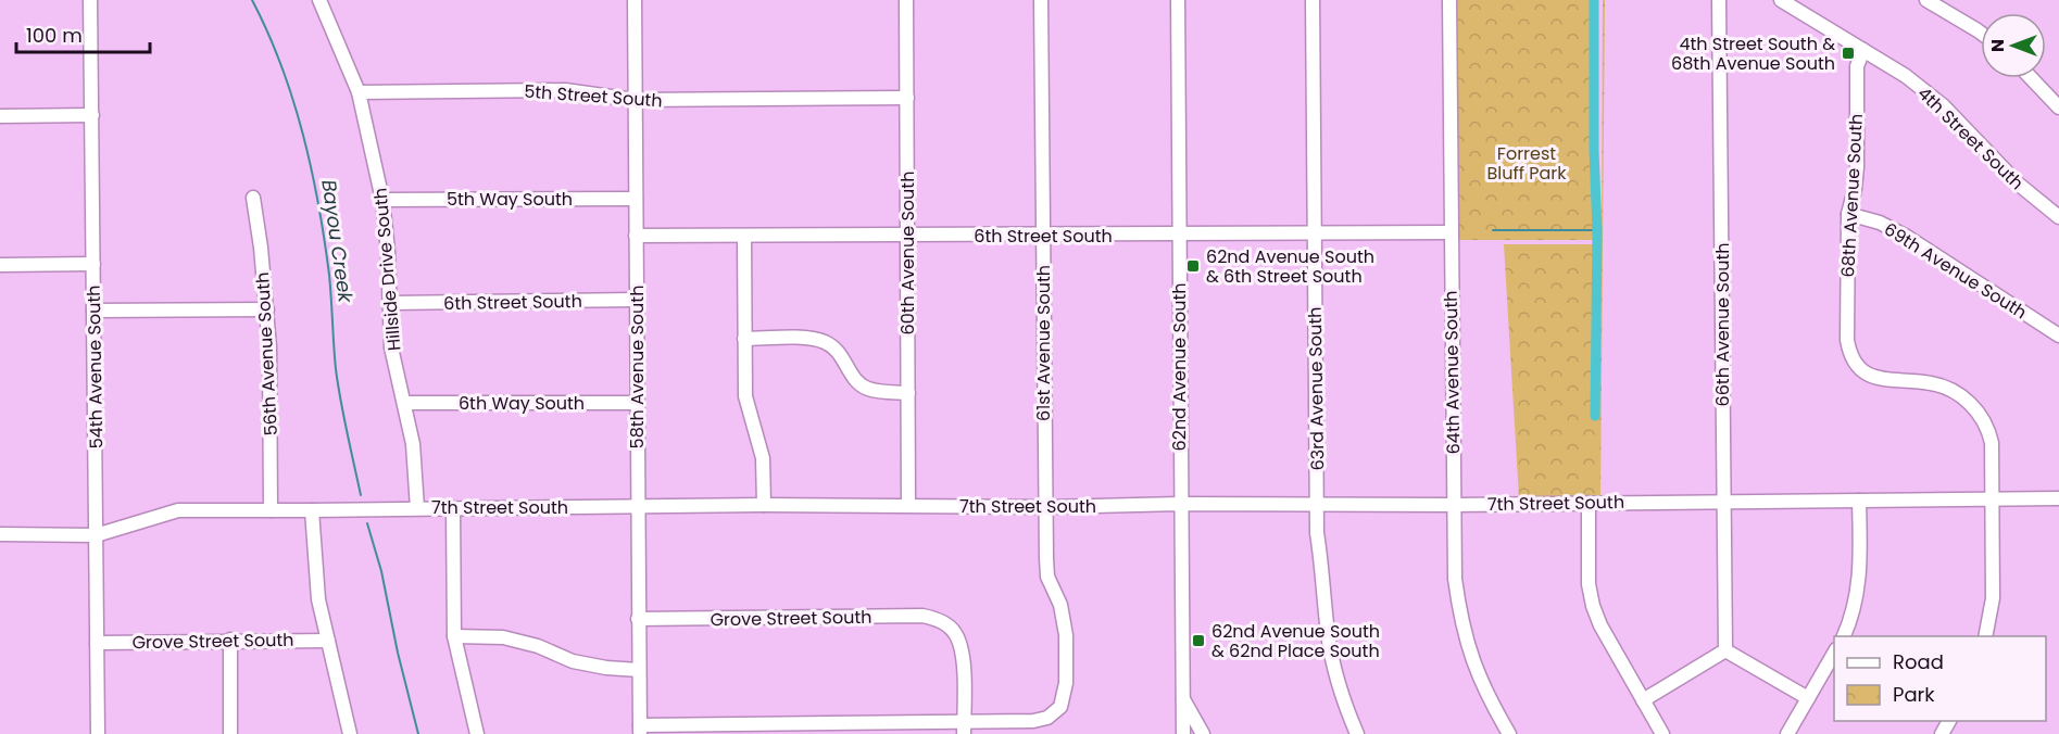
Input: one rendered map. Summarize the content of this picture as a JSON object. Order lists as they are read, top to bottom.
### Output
{
  "streets": {
    "street": [
      "5th Street South",
      "4th Street South",
      "68th Avenue South",
      "5th Way South",
      "6th Street South",
      "60th Avenue South",
      "Hillside Drive South",
      "69th Avenue South",
      "66th Avenue South",
      "61st Avenue South",
      "56th Avenue South",
      "54th Avenue South",
      "58th Avenue South",
      "62nd Avenue South",
      "64th Avenue South",
      "63rd Avenue South",
      "6th Way South",
      "7th Street South",
      "Grove Street South"
    ]
  },
  "crossings": [
    ["5th Street South", "60th Avenue South"],
    ["5th Street South", "Hillside Drive South"],
    ["5th Street South", "58th Avenue South"],
    ["4th Street South", "68th Avenue South"],
    ["68th Avenue South", "69th Avenue South"],
    ["68th Avenue South", "7th Street South"],
    ["5th Way South", "Hillside Drive South"],
    ["5th Way South", "58th Avenue South"],
    ["6th Street South", "60th Avenue South"],
    ["6th Street South", "Hillside Drive South"],
    ["6th Street South", "61st Avenue South"],
    ["6th Street South", "58th Avenue South"],
    ["6th Street South", "62nd Avenue South"],
    ["6th Street South", "64th Avenue South"],
    ["6th Street South", "63rd Avenue South"],
    ["60th Avenue South", "7th Street South"],
    ["Hillside Drive South", "6th Way South"],
    ["Hillside Drive South", "7th Street South"],
    ["66th Avenue South", "7th Street South"],
    ["61st Avenue South", "7th Street South"],
    ["61st Avenue South", "Grove Street South"],
    ["56th Avenue South", "7th Street South"],
    ["54th Avenue South", "7th Street South"],
    ["54th Avenue South", "Grove Street South"],
    ["58th Avenue South", "6th Way South"],
    ["58th Avenue South", "7th Street South"],
    ["58th Avenue South", "Grove Street South"],
    ["62nd Avenue South", "7th Street South"],
    ["64th Avenue South", "7th Street South"],
    ["63rd Avenue South", "7th Street South"]
  ],
  "water": ["Bayou Creek"],
  "parks": ["Forrest Bluff Park"],
  "places": {
    "transit": ["4th Street South & 68th Avenue South", "62nd Avenue South & 6th Street South", "62nd Avenue South & 62nd Place South"]
  },
  "legend": ["Road", "Park"],
  "scale_bar": "100 m",
  "north": "left"
}
